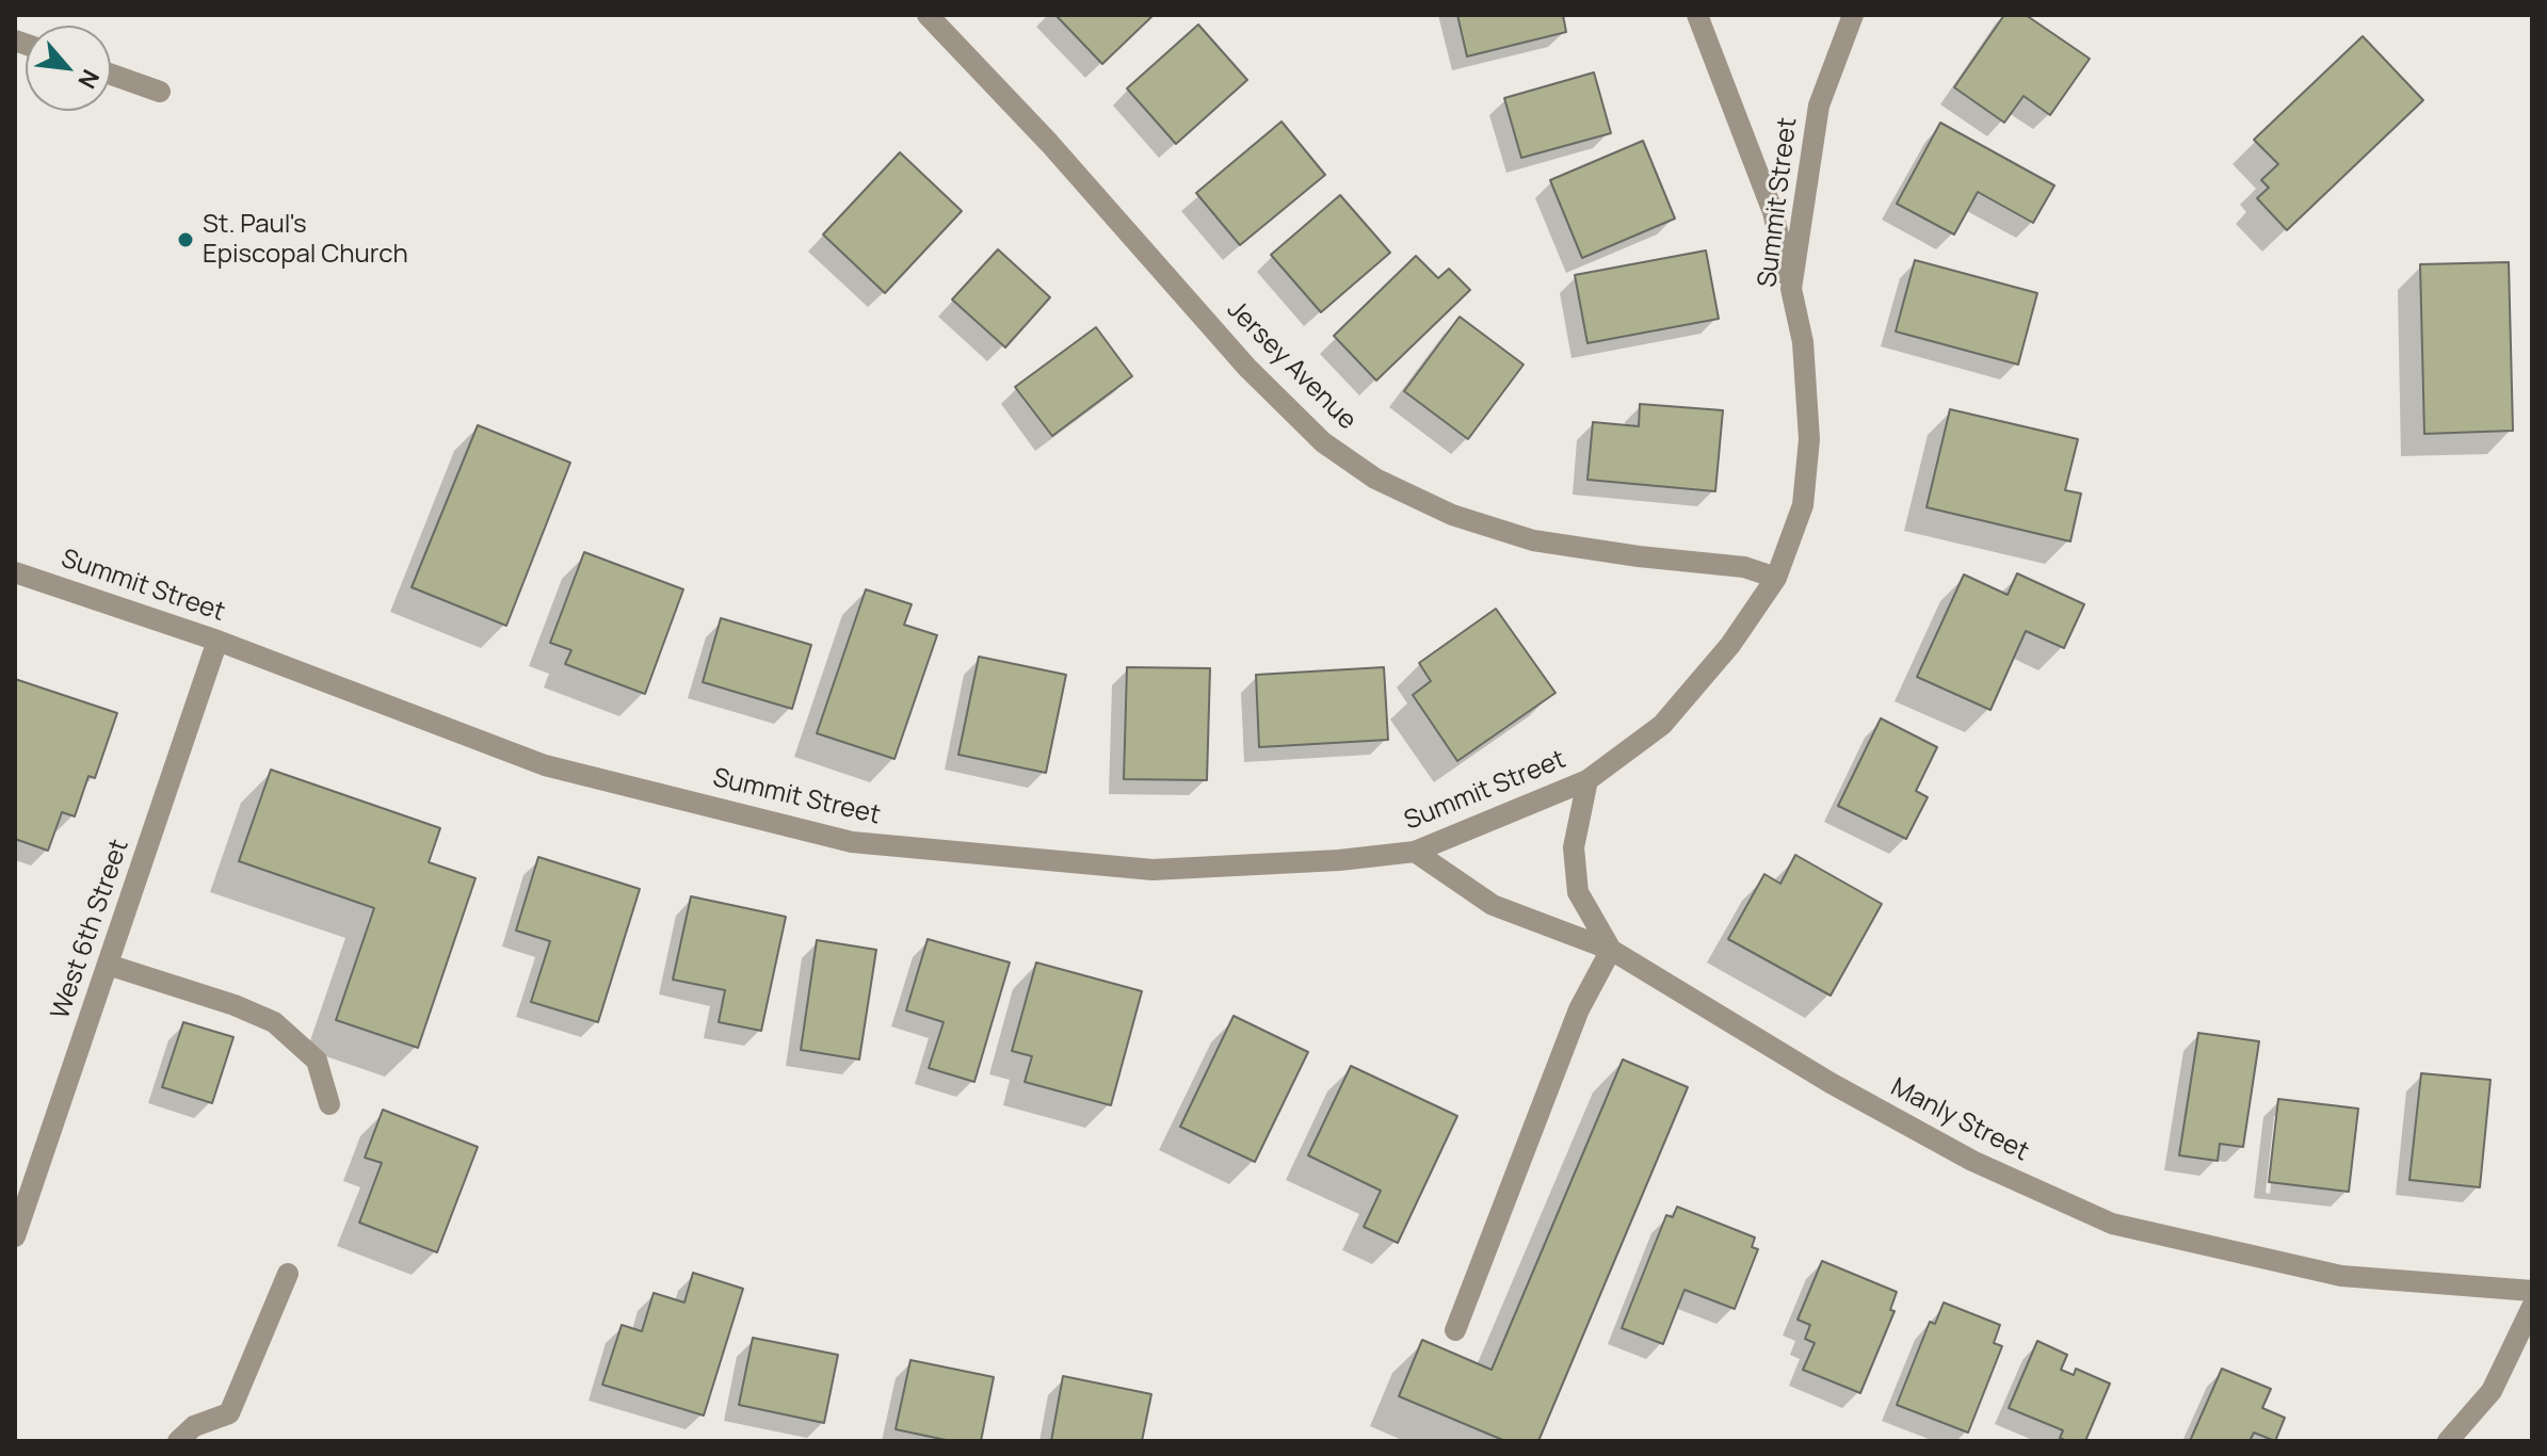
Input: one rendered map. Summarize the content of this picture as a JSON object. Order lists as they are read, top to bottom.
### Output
{
  "streets": {
    "street": [
      "Summit Street",
      "Jersey Avenue",
      "West 6th Street",
      "Manly Street"
    ]
  },
  "crossings": [
    ["Summit Street", "Jersey Avenue"],
    ["Summit Street", "West 6th Street"],
    ["Summit Street", "Manly Street"]
  ],
  "places": ["St. Paul's Episcopal Church"],
  "north": "bottom right"
}
